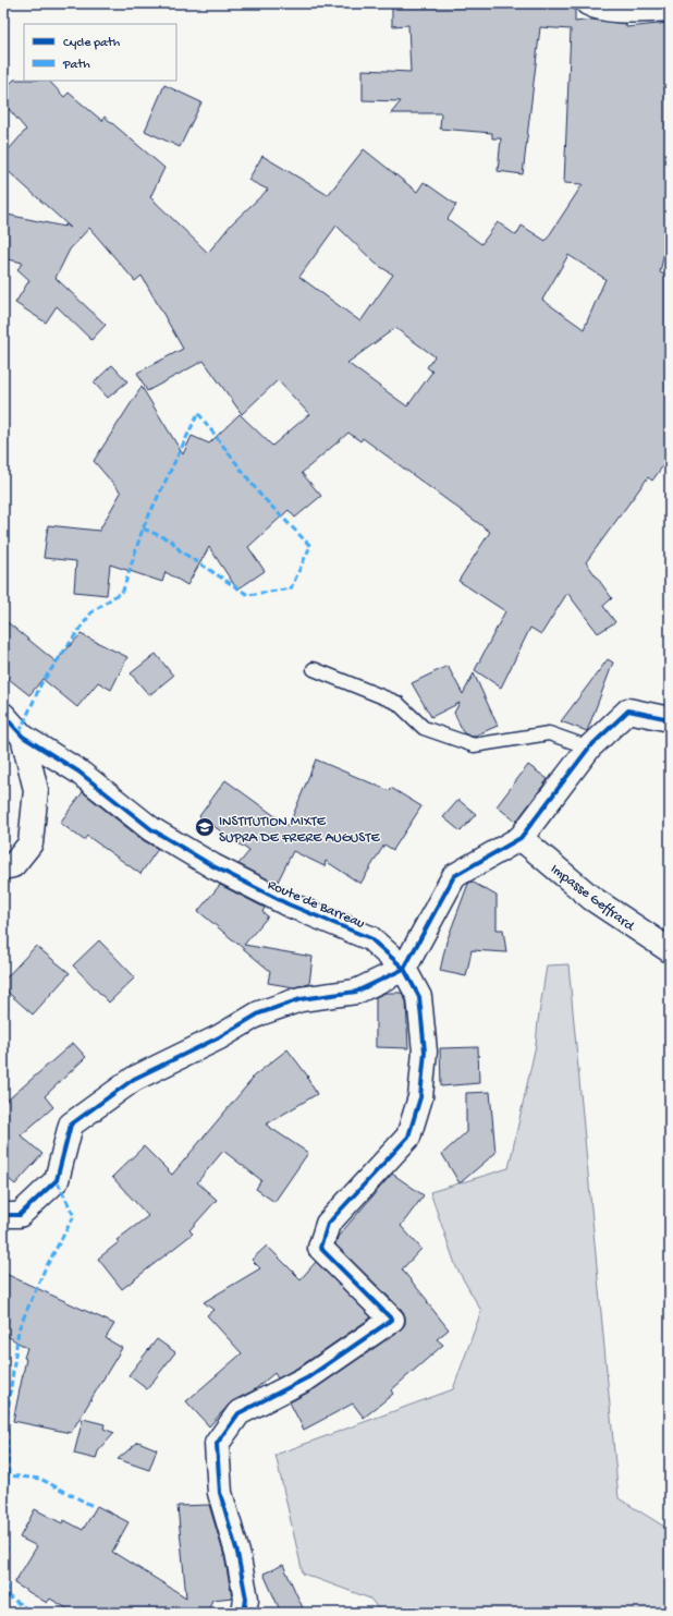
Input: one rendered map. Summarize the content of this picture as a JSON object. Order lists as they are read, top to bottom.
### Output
{
  "streets": {
    "street": ["Impasse Geffrard", "Route de Barreau"]
  },
  "places": {
    "school or university": ["INSTITUTION MIXTE SUPRA DE FRERE AUGUSTE"]
  },
  "legend": ["Cycle path", "Path"]
}
